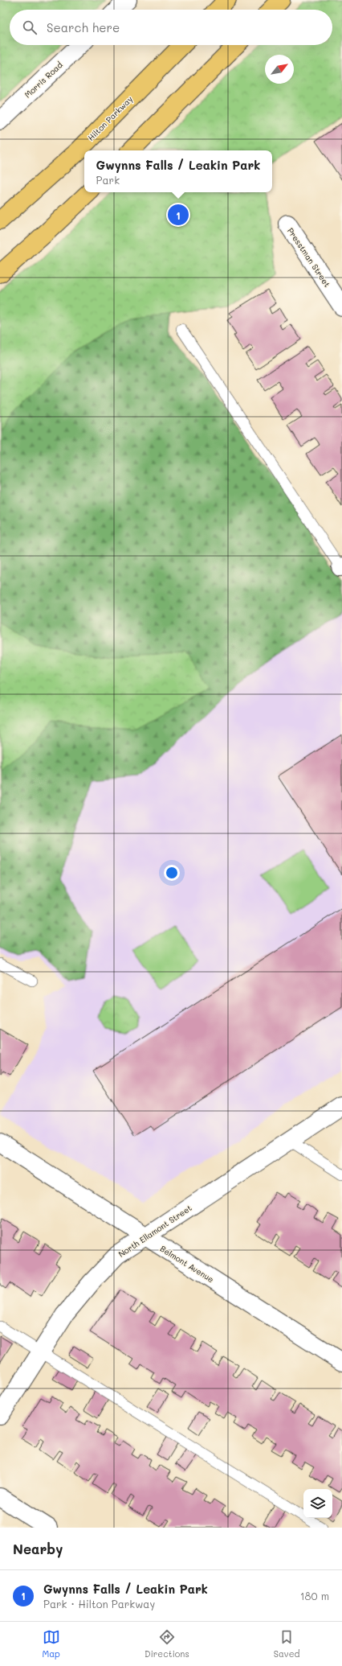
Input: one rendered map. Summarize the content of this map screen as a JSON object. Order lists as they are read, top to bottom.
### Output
{
  "streets": {
    "main road": ["Hilton Parkway"],
    "street": [
      "Morris Road",
      "Presstman Street",
      "North Ellamont Street",
      "Belmont Avenue"
    ]
  },
  "crossings": [
    ["North Ellamont Street", "Belmont Avenue"]
  ],
  "north": "top right",
  "page": {
    "search": "Search here",
    "popup": ["Gwynns Falls / Leakin Park", "Park"],
    "pins": "1",
    "heading": "Nearby",
    "list": [
      {
        "mark": "1",
        "name": "Gwynns Falls / Leakin Park",
        "note": "Park · Hilton Parkway",
        "value": "180 m"
      }
    ],
    "nav": ["Map", "Directions", "Saved"]
  }
}
